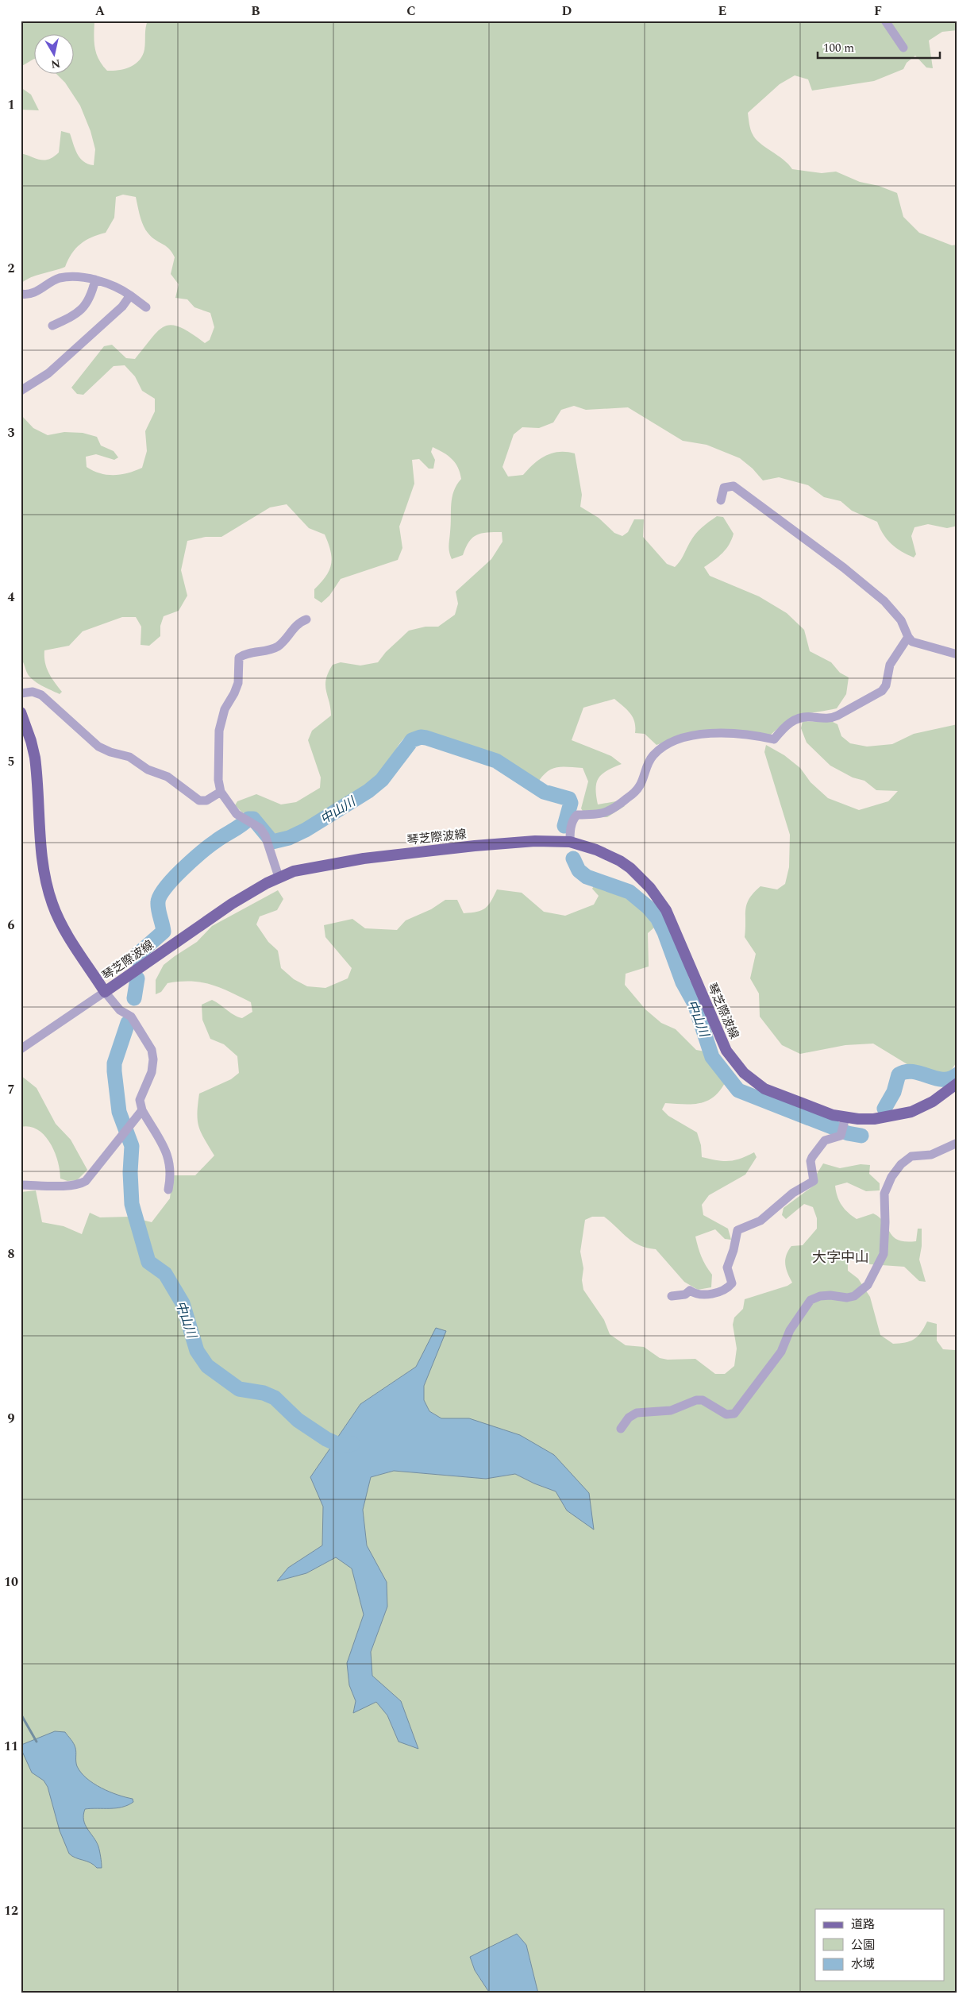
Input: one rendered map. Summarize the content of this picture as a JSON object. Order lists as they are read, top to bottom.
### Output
{
  "streets": {
    "main road": ["琴芝際波線"]
  },
  "districts": ["大字中山"],
  "water": ["中山川"],
  "legend": ["道路", "公園", "水域"],
  "scale_bar": "100 m",
  "north": "bottom",
  "grid": {
    "columns": [
      "A",
      "B",
      "C",
      "D",
      "E",
      "F"
    ],
    "rows": [
      "1",
      "2",
      "3",
      "4",
      "5",
      "6",
      "7",
      "8",
      "9",
      "10",
      "11",
      "12"
    ]
  }
}
